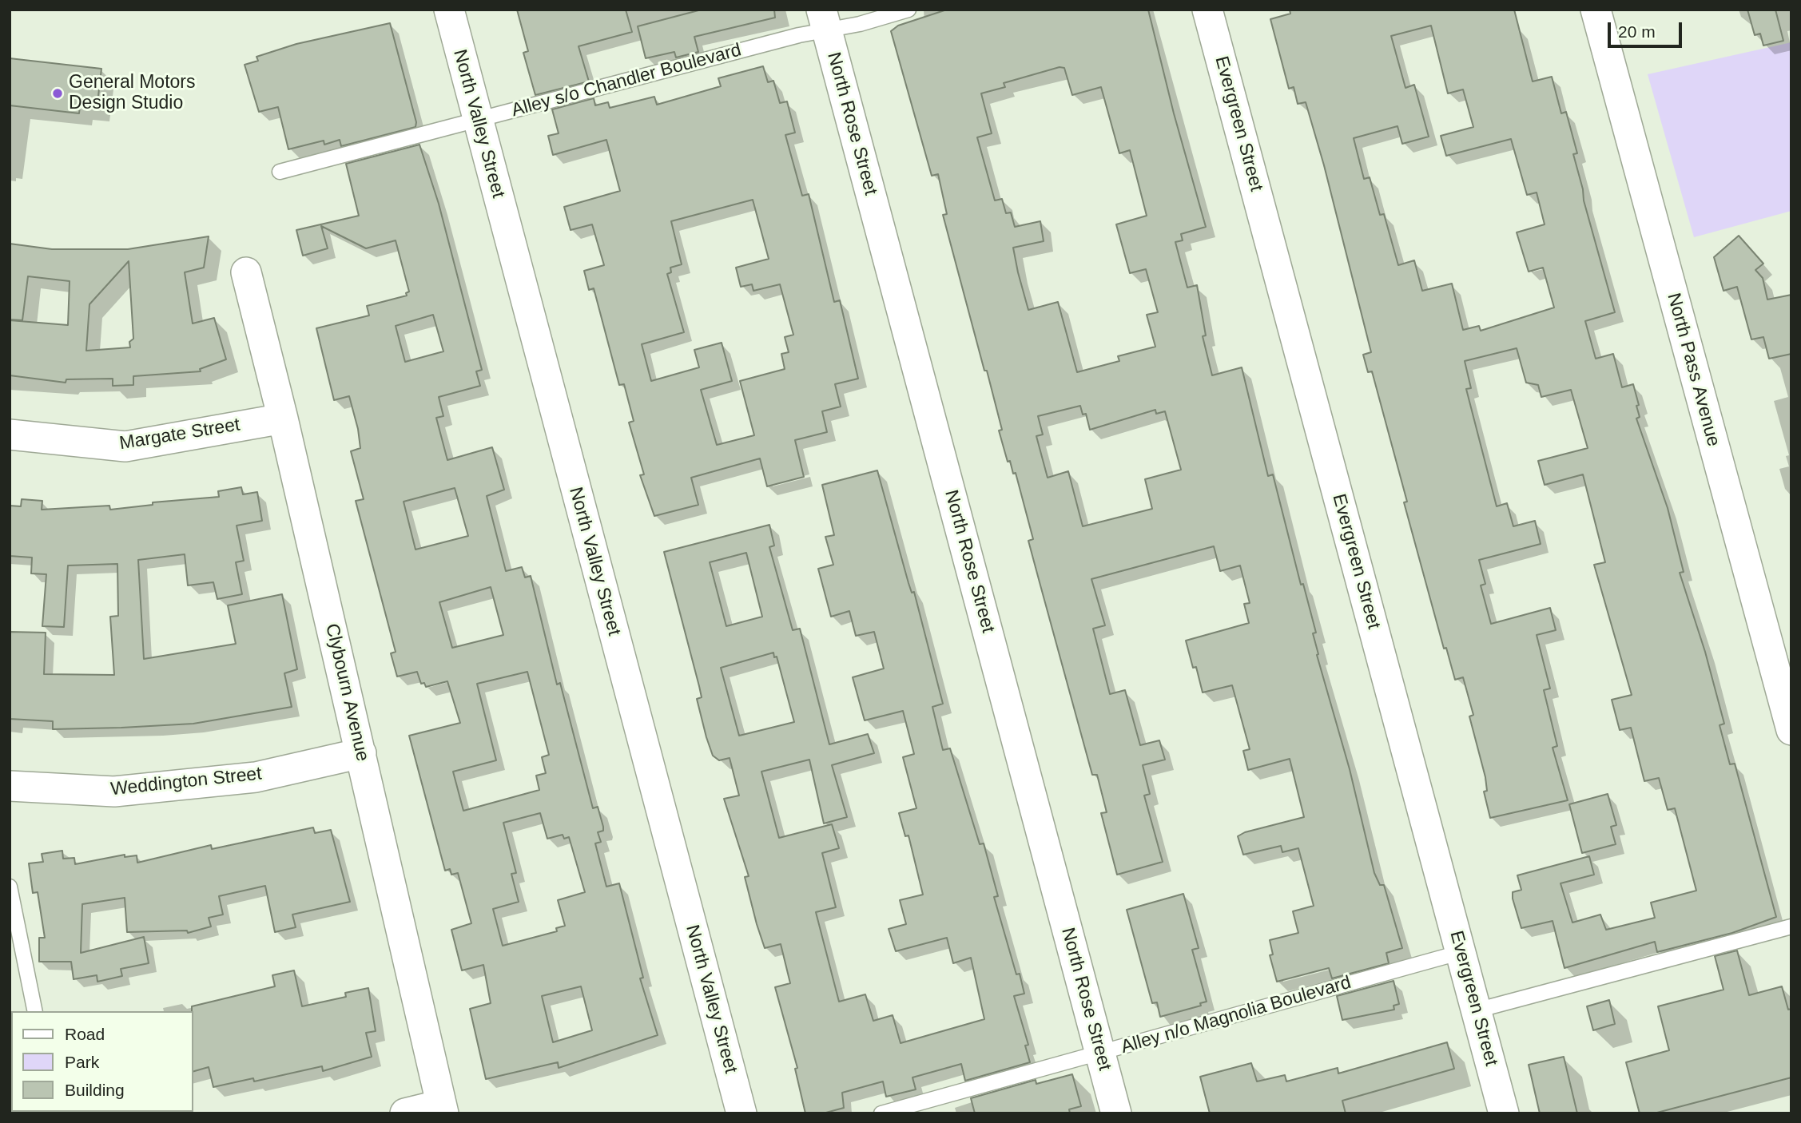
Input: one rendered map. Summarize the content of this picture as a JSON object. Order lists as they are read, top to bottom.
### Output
{
  "streets": {
    "street": [
      "North Valley Street",
      "North Rose Street",
      "Evergreen Street",
      "North Pass Avenue",
      "Margate Street",
      "Clybourn Avenue",
      "Weddington Street"
    ],
    "lane": ["Alley s/o Chandler Boulevard", "Alley n/o Magnolia Boulevard"]
  },
  "crossings": [
    ["Alley s/o Chandler Boulevard", "North Valley Street"],
    ["Alley s/o Chandler Boulevard", "North Rose Street"],
    ["North Rose Street", "Alley n/o Magnolia Boulevard"],
    ["Evergreen Street", "Alley n/o Magnolia Boulevard"],
    ["Margate Street", "Clybourn Avenue"],
    ["Clybourn Avenue", "Weddington Street"]
  ],
  "places": ["General Motors Design Studio"],
  "legend": ["Road", "Park", "Building"],
  "scale_bar": "20 m"
}
